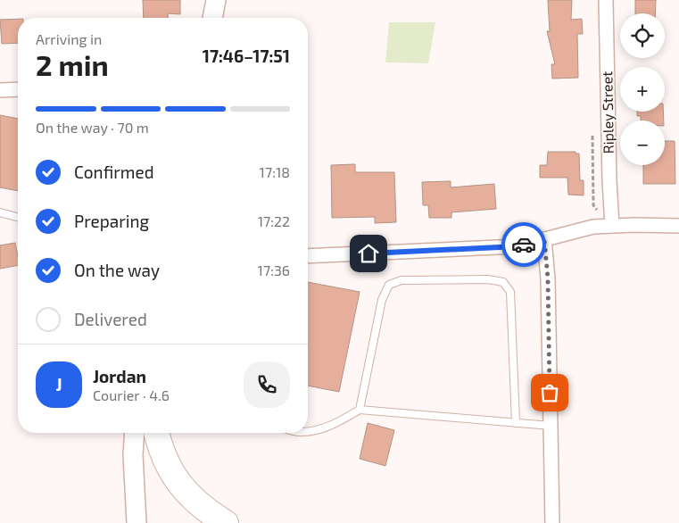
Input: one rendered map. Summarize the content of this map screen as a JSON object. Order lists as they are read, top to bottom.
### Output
{
  "streets": {
    "street": ["Ripley Street"]
  },
  "page": {
    "map_buttons": ["+", "−"],
    "heading": ["2 min", "Arriving in", "17:46–17:51"],
    "panel": ["Jordan", "Courier · 4.6"],
    "bar": "On the way · 70 m",
    "list": [
      ["Confirmed", "17:18"],
      ["Preparing", "17:22"],
      ["On the way", "17:36"],
      "Delivered"
    ],
    "round": "J"
  }
}
